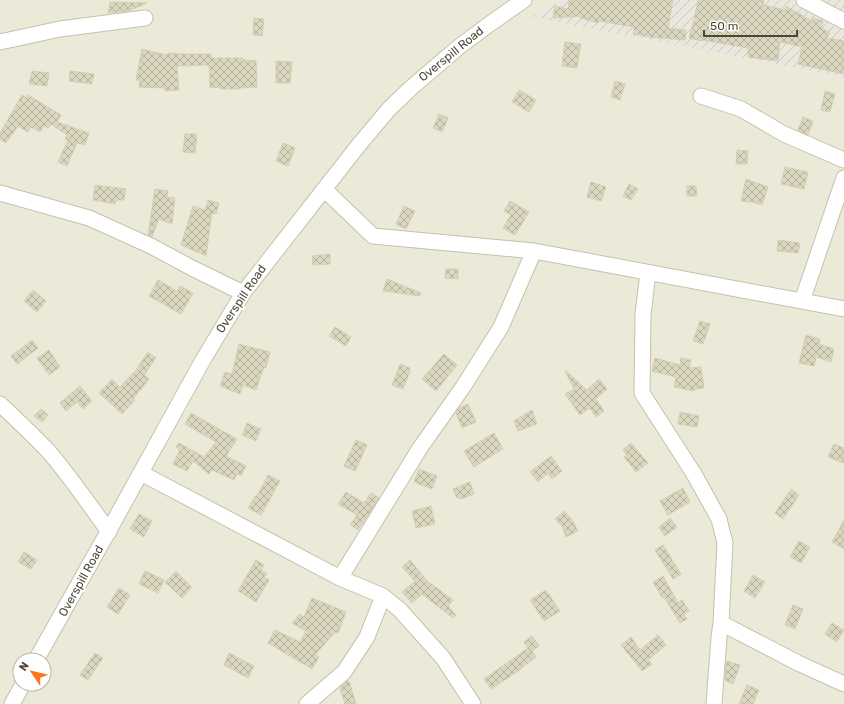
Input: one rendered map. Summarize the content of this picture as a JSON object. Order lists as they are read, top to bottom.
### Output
{
  "streets": {
    "street": ["Overspill Road"]
  },
  "scale_bar": "50 m",
  "north": "top left"
}
